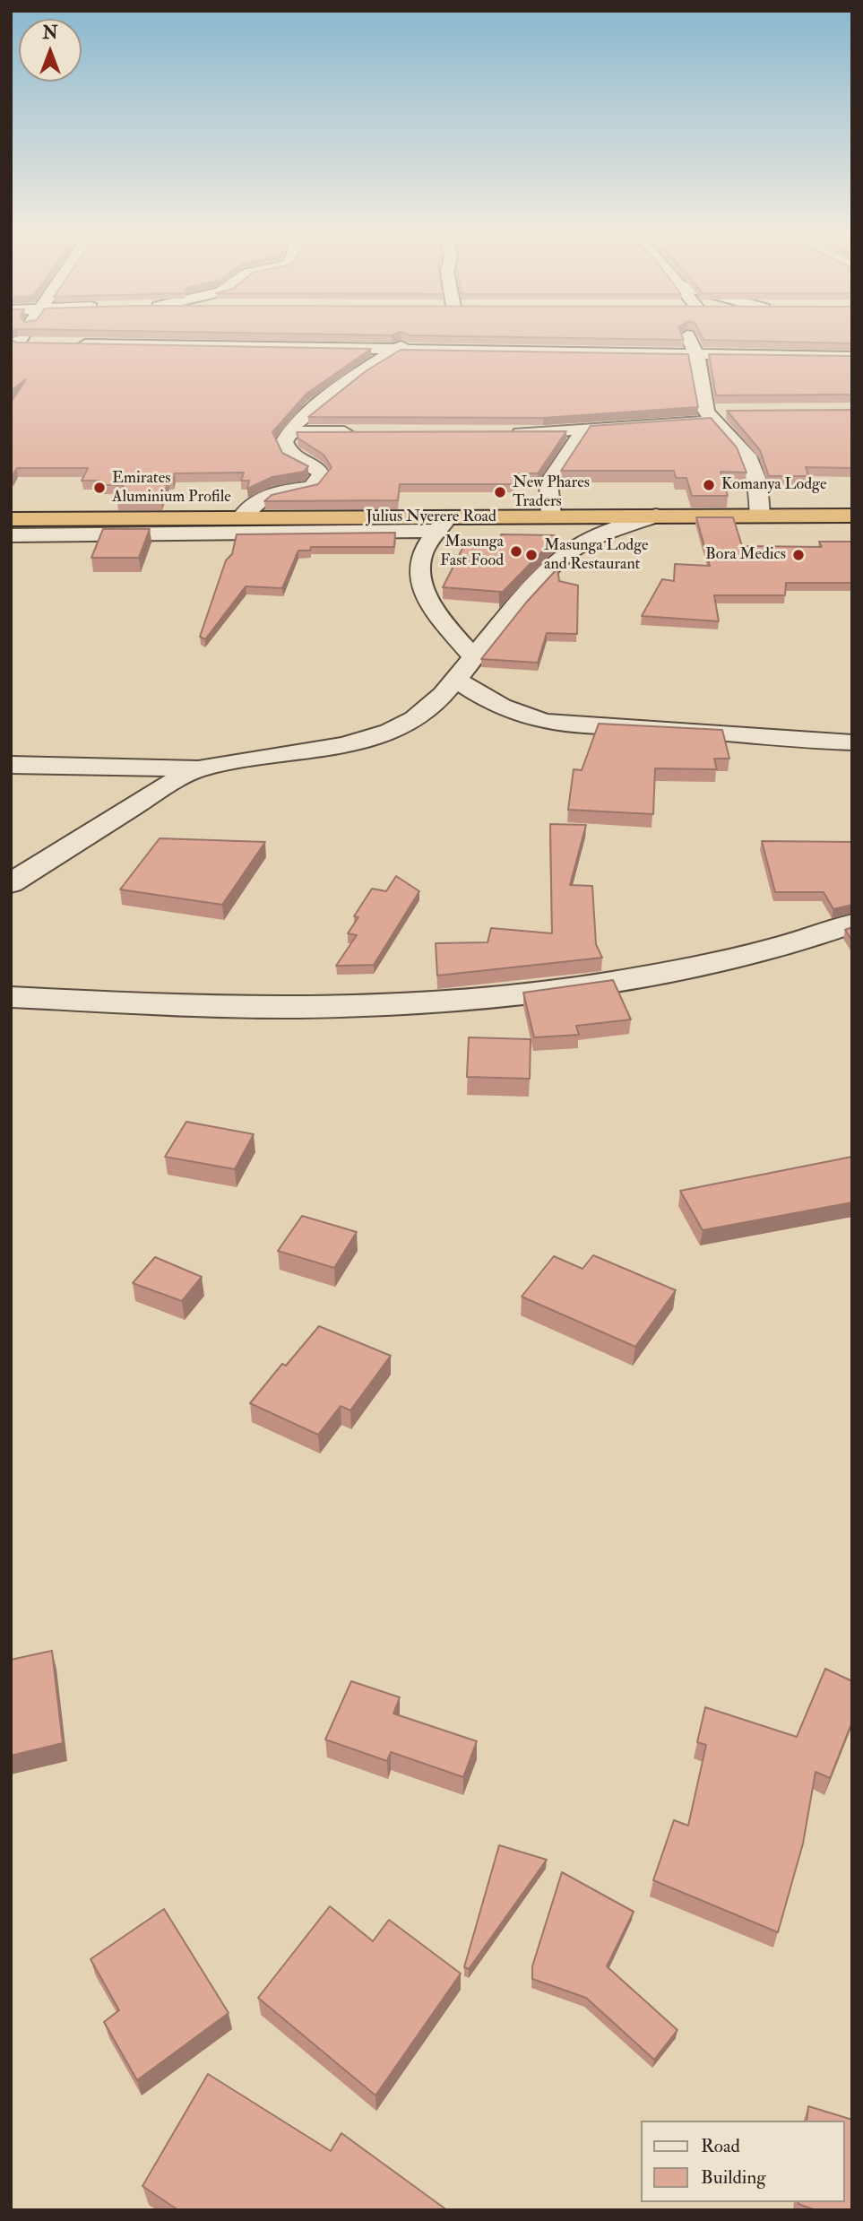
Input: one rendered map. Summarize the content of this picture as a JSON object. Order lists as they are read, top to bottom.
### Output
{
  "streets": {
    "highway": ["Julius Nyerere Road"]
  },
  "places": [
    "Komanya Lodge",
    "Emirates Aluminium Profile",
    "New Phares Traders",
    "Masunga Fast Food",
    "Masunga Lodge and Restaurant",
    "Bora Medics"
  ],
  "legend": ["Road", "Building"],
  "north": "top"
}
